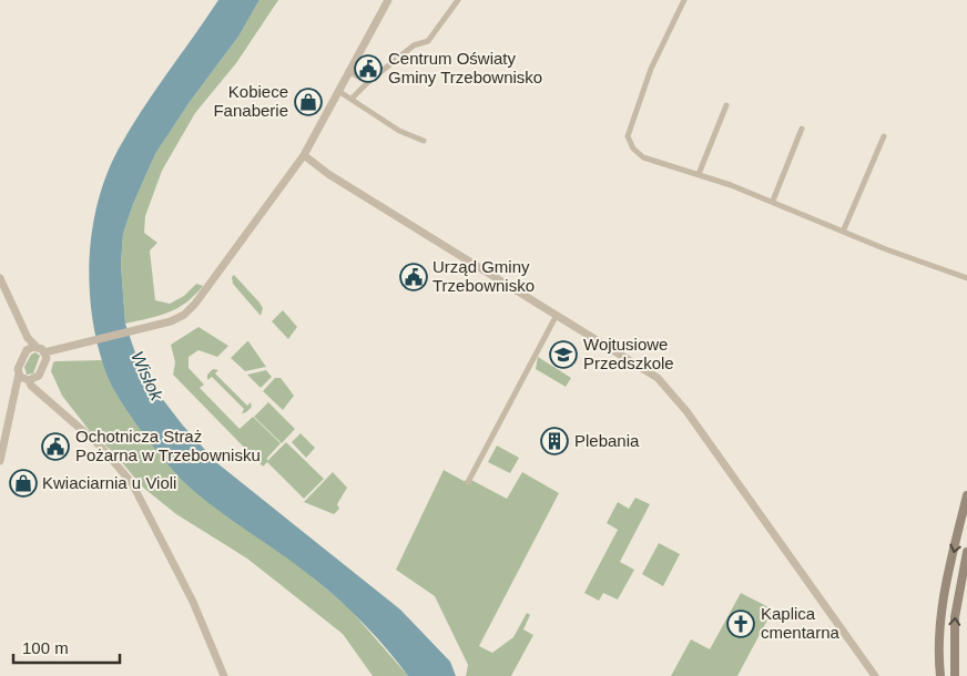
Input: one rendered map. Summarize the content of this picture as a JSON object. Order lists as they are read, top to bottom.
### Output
{
  "water": ["Wisłok"],
  "places": {
    "public building": ["Centrum Oświaty Gminy Trzebownisko", "Urząd Gminy Trzebownisko", "Ochotnicza Straż Pożarna w Trzebownisku"],
    "shop": ["Kobiece Fanaberie", "Kwiaciarnia u Violi"],
    "school or university": ["Wojtusiowe Przedszkole"],
    "building": ["Plebania"],
    "church": ["Kaplica cmentarna"]
  },
  "scale_bar": "100 m"
}
